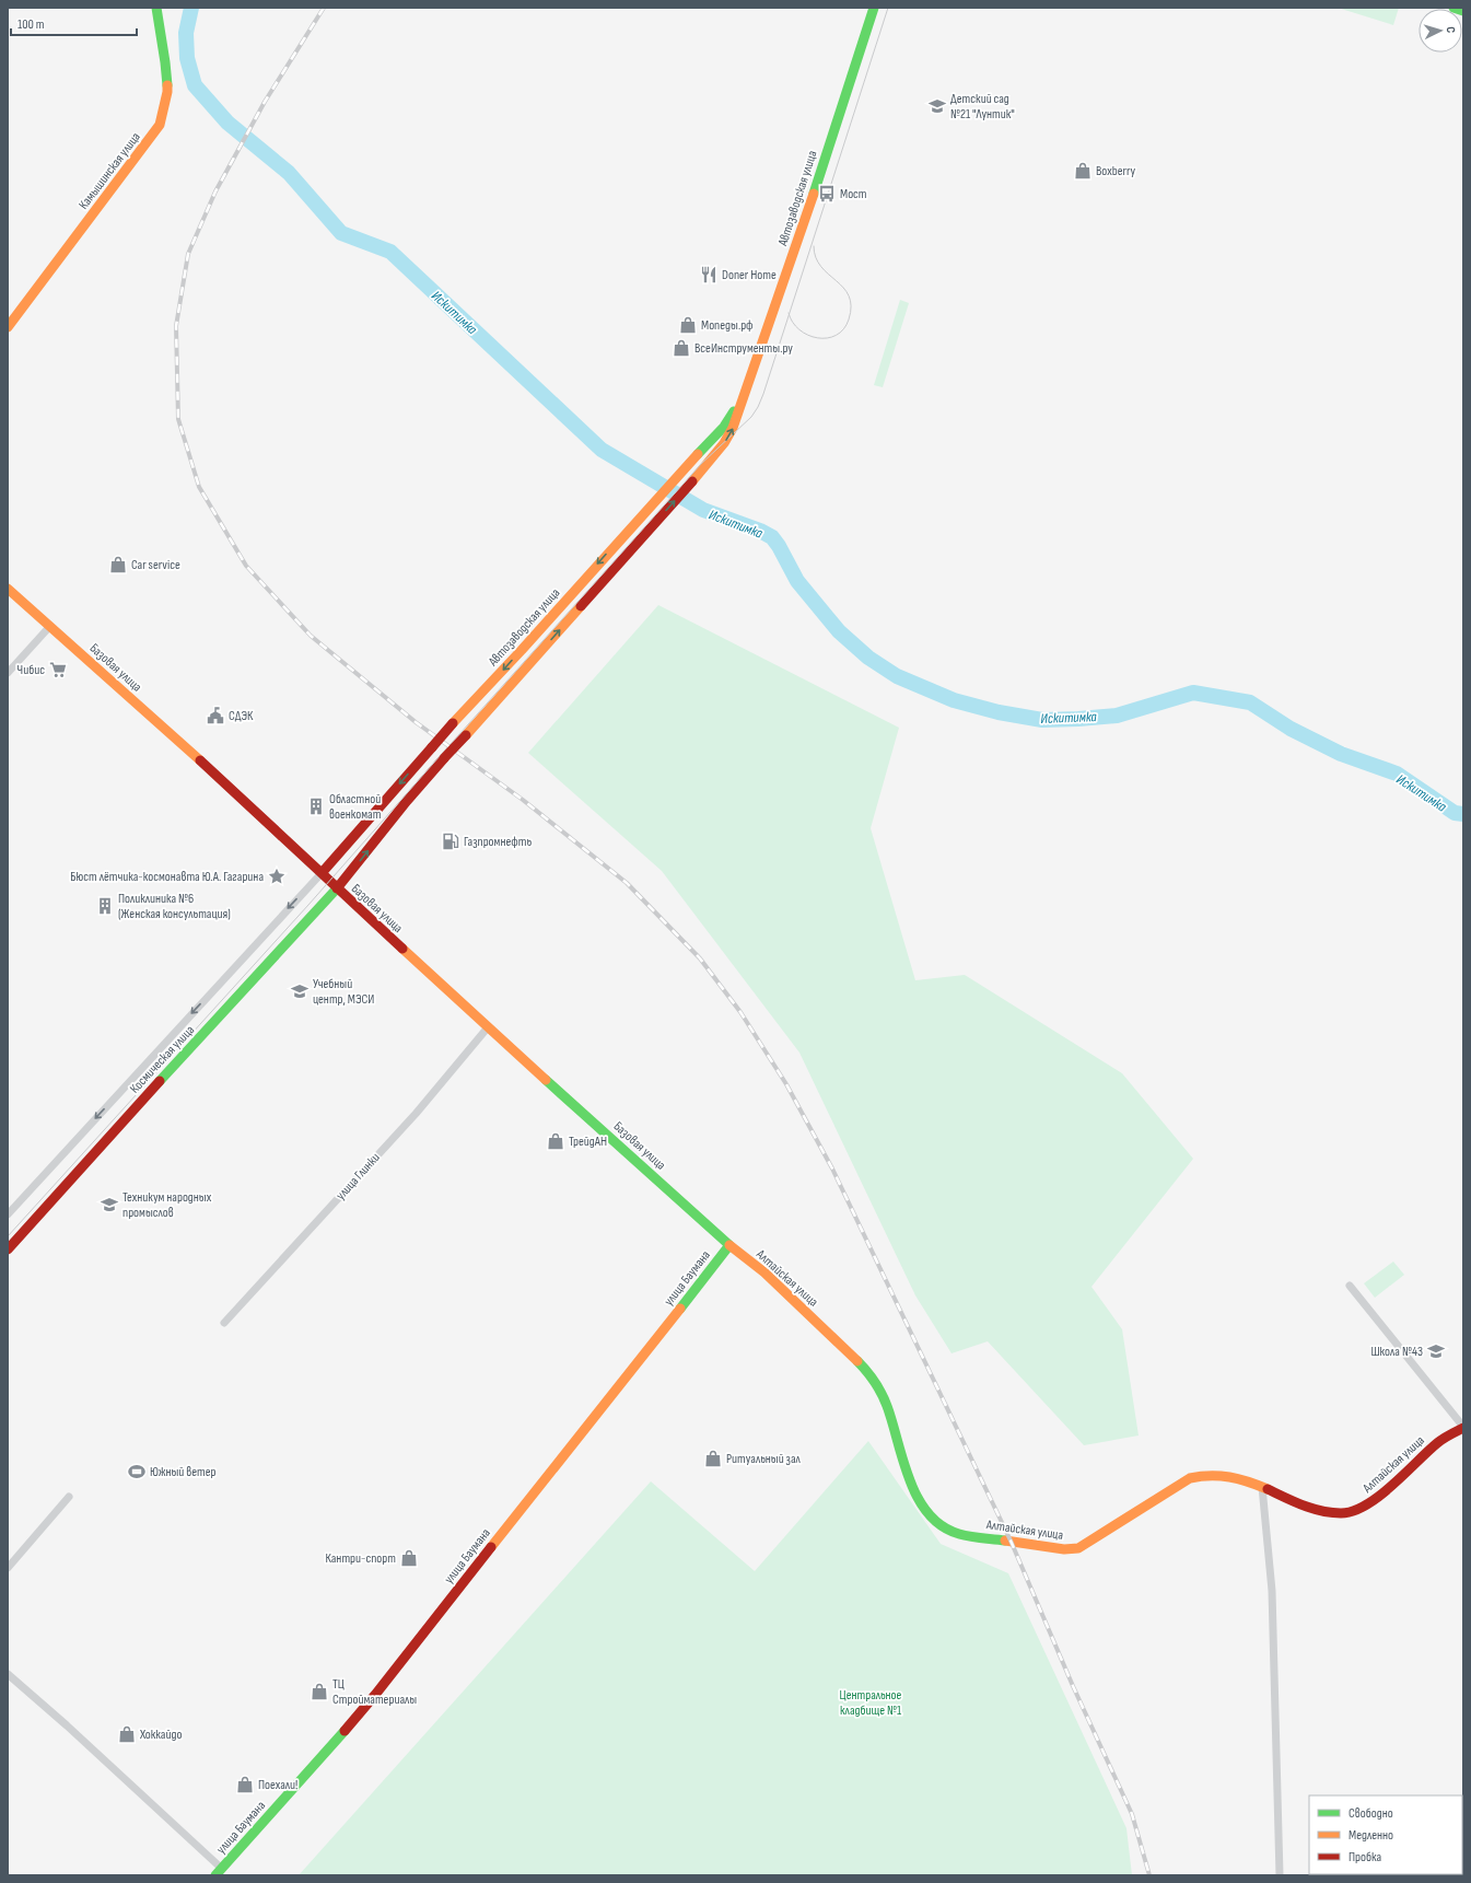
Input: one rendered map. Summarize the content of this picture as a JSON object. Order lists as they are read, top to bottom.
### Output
{
  "streets": {
    "main road": [
      "Камышинская улица",
      "Автозаводская улица",
      "Базовая улица",
      "Космическая улица",
      "улица Баумана",
      "Алтайская улица"
    ],
    "street": ["улица Глинки"]
  },
  "crossings": [
    ["Автозаводская улица", "Базовая улица"],
    ["Автозаводская улица", "Космическая улица"],
    ["Базовая улица", "Космическая улица"],
    ["Базовая улица", "улица Глинки"],
    ["Базовая улица", "улица Баумана"],
    ["Базовая улица", "Алтайская улица"],
    ["улица Баумана", "Алтайская улица"]
  ],
  "water": ["Искитимка"],
  "parks": ["Центральное кладбище №1"],
  "places": {
    "school or university": [
      "Детский сад №21 \"Лунтик\"",
      "Учебный центр, МЭСИ",
      "Техникум народных промыслов",
      "Школа №43"
    ],
    "shop": [
      "Boxberry",
      "Мопеды.рф",
      "ВсеИнструменты.ру",
      "Car service",
      "ТрейдАН",
      "Ритуальный зал",
      "Кантри-спорт",
      "ТЦ Стройматериалы",
      "Хоккайдо",
      "Поехали!"
    ],
    "bus stop": ["Мост"],
    "restaurant": ["Doner Home"],
    "supermarket": ["Чибис"],
    "public building": ["СДЭК"],
    "building": ["Областной военкомат", "Поликлиника №6 (Женская консультация)"],
    "fuel station": ["Газпромнефть"],
    "place": ["Бюст лётчика-космонавта Ю.А. Гагарина"],
    "sports": ["Южный ветер"]
  },
  "legend": ["Свободно", "Медленно", "Пробка"],
  "scale_bar": "100 m",
  "north": "right"
}
